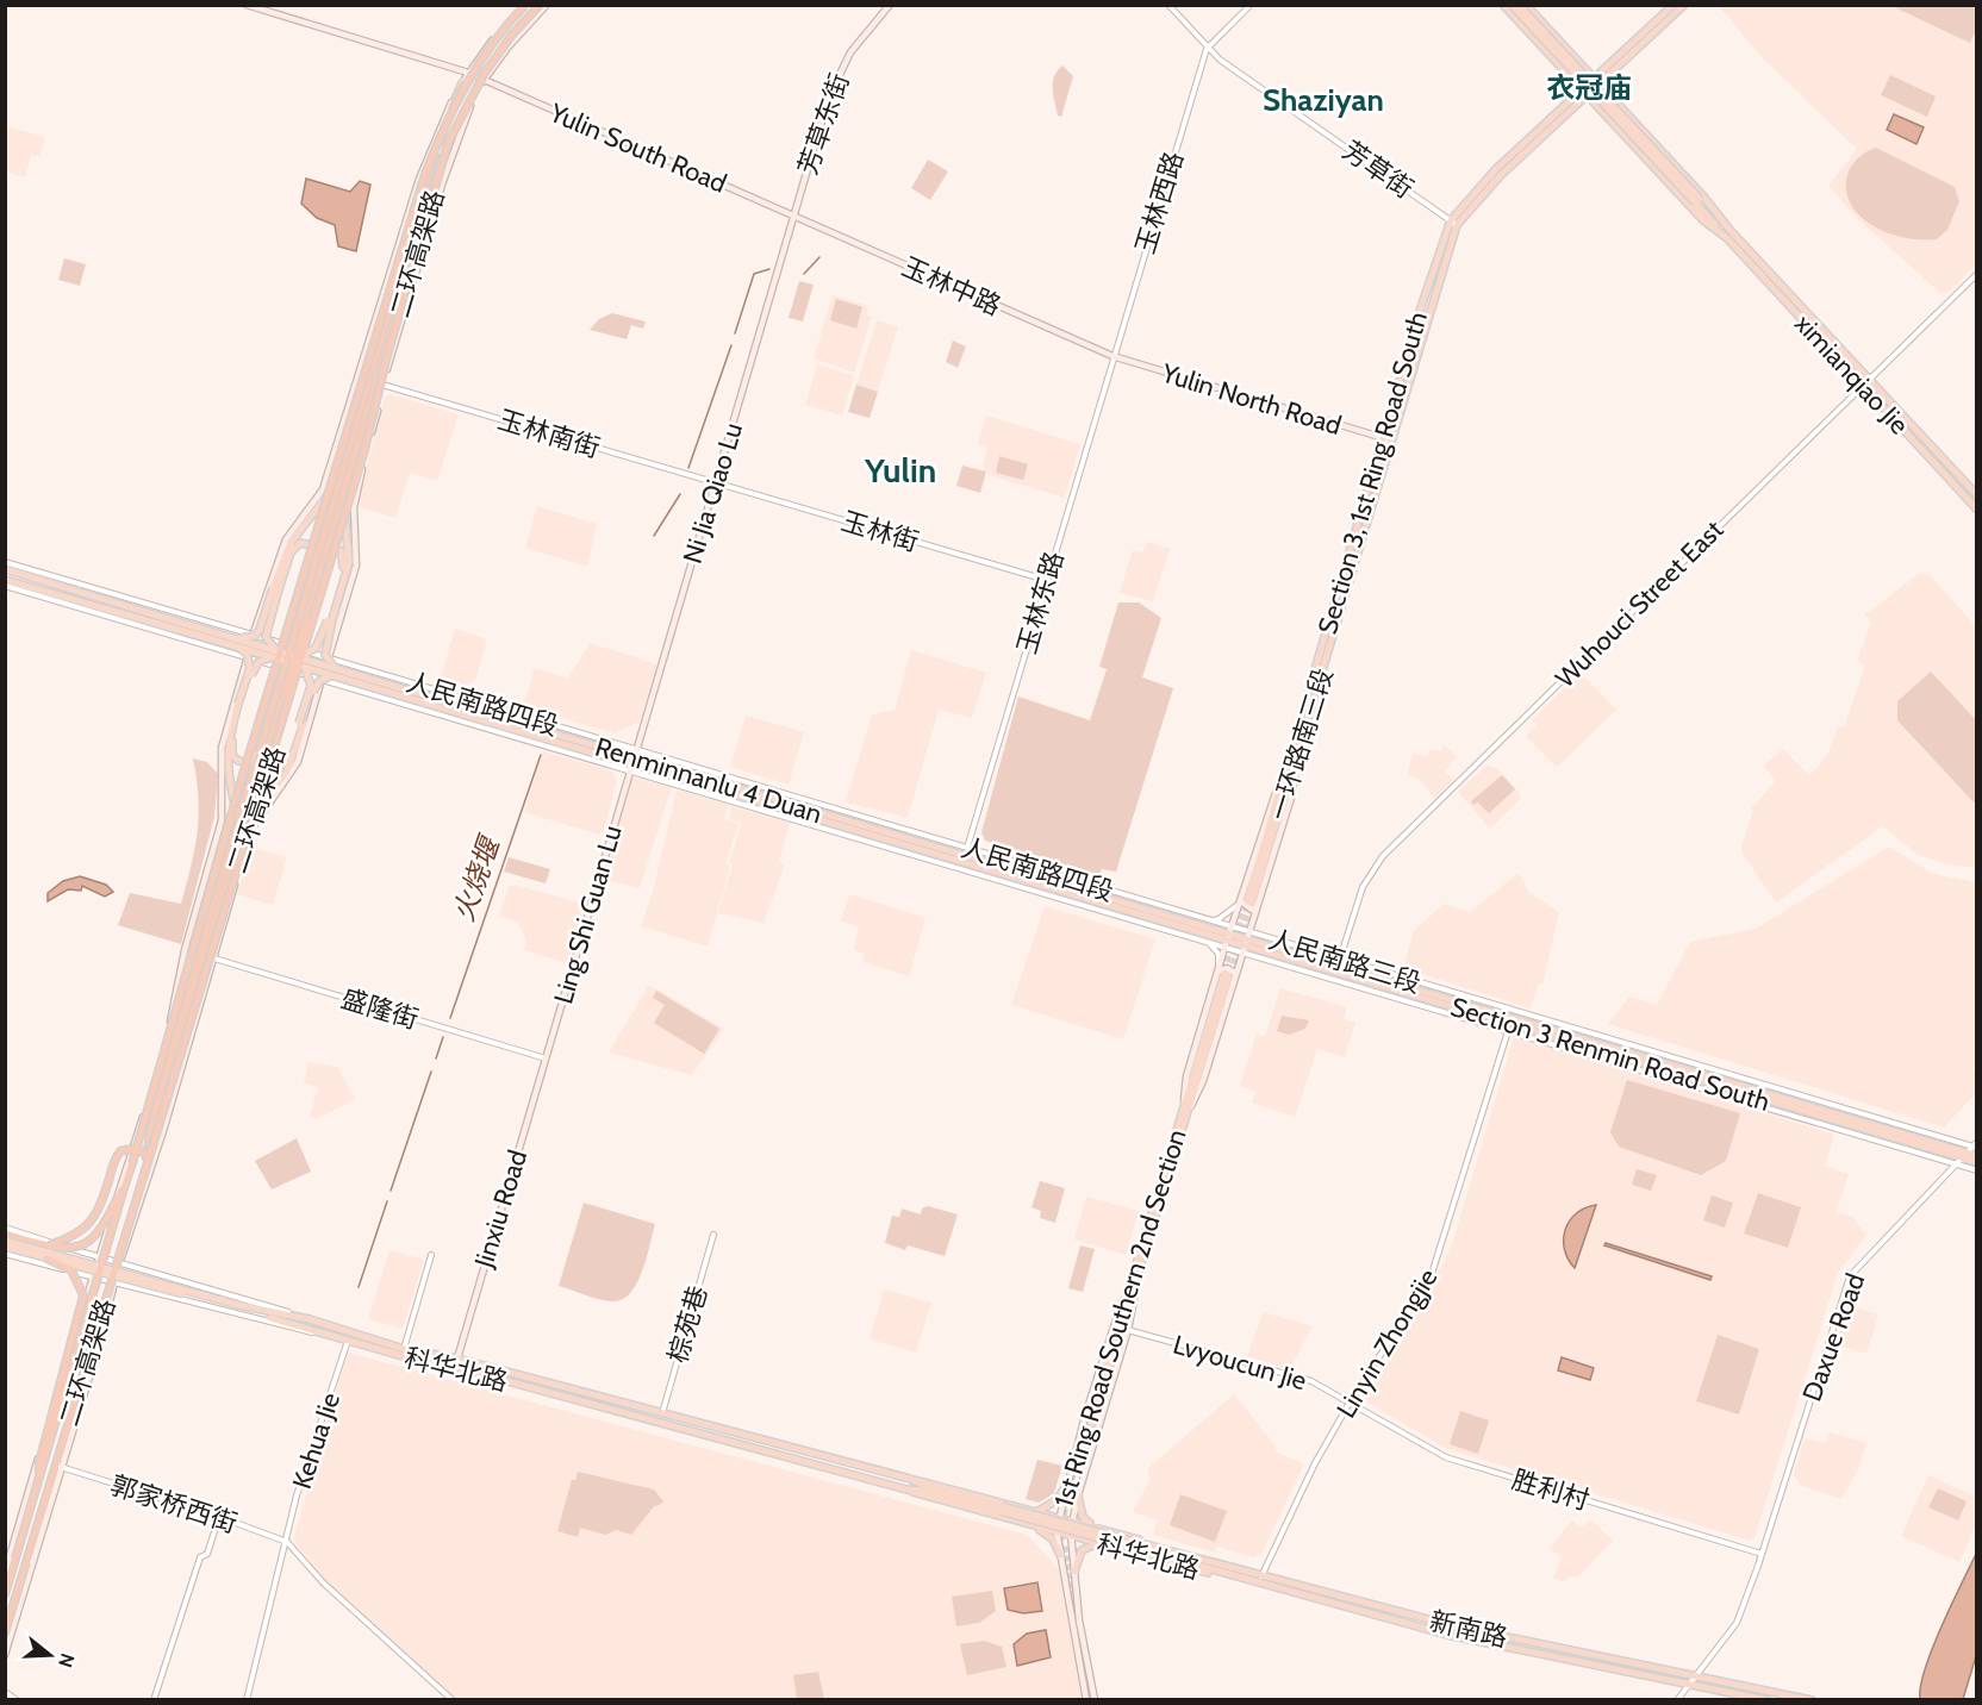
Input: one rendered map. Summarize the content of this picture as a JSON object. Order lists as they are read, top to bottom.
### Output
{
  "streets": {
    "highway": ["二环高架路"],
    "main road": [
      "芳草东街",
      "Yulin South Road",
      "玉林中路",
      "ximianqiao Jie",
      "Yulin North Road",
      "Section 3, 1st Ring Road South",
      "Ni Jia Qiao Lu",
      "一环路南三段",
      "Renminnanlu 4 Duan",
      "Ling Shi Guan Lu",
      "Section 3 Renmin Road South",
      "Jinxiu Road",
      "1st Ring Road Southern 2nd Section",
      "科华北路",
      "新南路"
    ],
    "street": [
      "芳草街",
      "玉林西路",
      "玉林南街",
      "玉林街",
      "玉林东路",
      "Wuhouci Street East",
      "人民南路四段",
      "人民南路三段",
      "盛隆街",
      "棕苑巷",
      "Daxue Road",
      "Linyin Zhongjie",
      "Lvyoucun Jie",
      "Kehua Jie",
      "胜利村",
      "郭家桥西街"
    ]
  },
  "crossings": [
    ["芳草东街", "Yulin South Road"],
    ["芳草东街", "玉林中路"],
    ["芳草东街", "Ni Jia Qiao Lu"],
    ["Yulin South Road", "玉林中路"],
    ["Yulin South Road", "Ni Jia Qiao Lu"],
    ["芳草街", "玉林西路"],
    ["芳草街", "Section 3, 1st Ring Road South"],
    ["芳草街", "一环路南三段"],
    ["玉林西路", "玉林中路"],
    ["玉林西路", "Yulin North Road"],
    ["玉林西路", "玉林东路"],
    ["玉林中路", "Yulin North Road"],
    ["玉林中路", "Ni Jia Qiao Lu"],
    ["玉林中路", "玉林东路"],
    ["ximianqiao Jie", "Section 3, 1st Ring Road South"],
    ["ximianqiao Jie", "Wuhouci Street East"],
    ["Yulin North Road", "Section 3, 1st Ring Road South"],
    ["Yulin North Road", "玉林东路"],
    ["Yulin North Road", "一环路南三段"],
    ["玉林南街", "Ni Jia Qiao Lu"],
    ["玉林南街", "玉林街"],
    ["Section 3, 1st Ring Road South", "一环路南三段"],
    ["Section 3, 1st Ring Road South", "1st Ring Road Southern 2nd Section"],
    ["Ni Jia Qiao Lu", "玉林街"],
    ["Ni Jia Qiao Lu", "人民南路四段"],
    ["Ni Jia Qiao Lu", "Renminnanlu 4 Duan"],
    ["Ni Jia Qiao Lu", "Ling Shi Guan Lu"],
    ["玉林街", "玉林东路"],
    ["玉林东路", "人民南路四段"],
    ["Wuhouci Street East", "人民南路三段"],
    ["人民南路四段", "Renminnanlu 4 Duan"],
    ["人民南路四段", "Ling Shi Guan Lu"],
    ["人民南路四段", "人民南路三段"],
    ["人民南路四段", "Section 3 Renmin Road South"],
    ["人民南路四段", "1st Ring Road Southern 2nd Section"],
    ["一环路南三段", "1st Ring Road Southern 2nd Section"],
    ["Renminnanlu 4 Duan", "Ling Shi Guan Lu"],
    ["Renminnanlu 4 Duan", "人民南路三段"],
    ["Renminnanlu 4 Duan", "Section 3 Renmin Road South"],
    ["Renminnanlu 4 Duan", "1st Ring Road Southern 2nd Section"],
    ["Ling Shi Guan Lu", "盛隆街"],
    ["Ling Shi Guan Lu", "Jinxiu Road"],
    ["人民南路三段", "Section 3 Renmin Road South"],
    ["人民南路三段", "1st Ring Road Southern 2nd Section"],
    ["人民南路三段", "Daxue Road"],
    ["人民南路三段", "Linyin Zhongjie"],
    ["盛隆街", "Jinxiu Road"],
    ["Section 3 Renmin Road South", "1st Ring Road Southern 2nd Section"],
    ["Section 3 Renmin Road South", "Daxue Road"],
    ["Section 3 Renmin Road South", "Linyin Zhongjie"],
    ["Jinxiu Road", "科华北路"],
    ["1st Ring Road Southern 2nd Section", "Lvyoucun Jie"],
    ["1st Ring Road Southern 2nd Section", "科华北路"],
    ["棕苑巷", "科华北路"],
    ["Daxue Road", "胜利村"],
    ["Daxue Road", "新南路"],
    ["Linyin Zhongjie", "Lvyoucun Jie"],
    ["Linyin Zhongjie", "胜利村"],
    ["Linyin Zhongjie", "新南路"],
    ["Lvyoucun Jie", "胜利村"],
    ["科华北路", "Kehua Jie"],
    ["科华北路", "新南路"],
    ["Kehua Jie", "郭家桥西街"]
  ],
  "districts": ["衣冠庙", "Shaziyan", "Yulin"],
  "water": ["火烧堰"],
  "north": "right"
}
